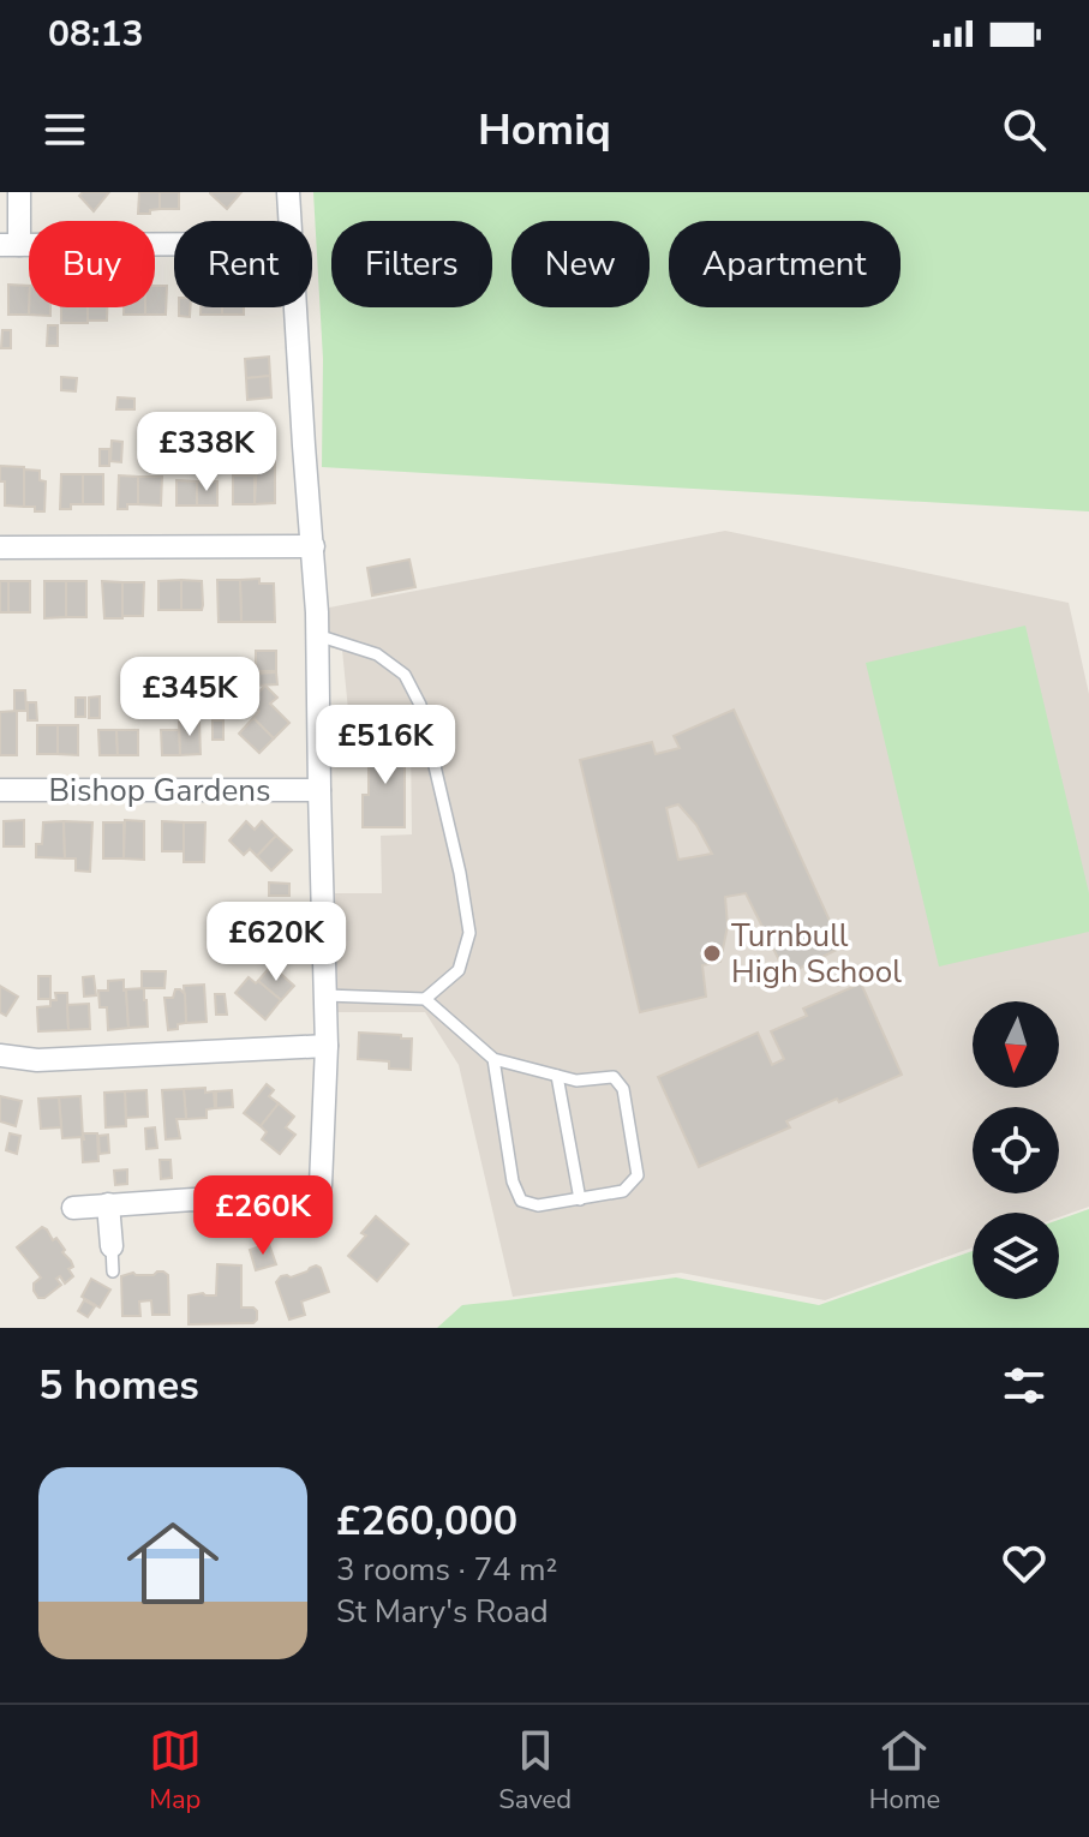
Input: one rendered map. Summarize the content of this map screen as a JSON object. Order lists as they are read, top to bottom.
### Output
{
  "streets": {
    "street": ["Bishop Gardens"]
  },
  "places": ["Turnbull High School"],
  "north": "bottom",
  "page": {
    "status": "08:13",
    "header": "Homiq",
    "chip": [
      "Buy",
      "Rent",
      "Filters",
      "New",
      "Apartment"
    ],
    "price": [
      "£338K",
      "£345K",
      "£516K",
      "£620K",
      "£260K"
    ],
    "heading": "5 homes",
    "list": [
      {
        "name": "£260,000",
        "note": "3 rooms · 74 m² · St Mary's Road"
      }
    ],
    "tabs": ["Map", "Saved", "Home"]
  }
}
